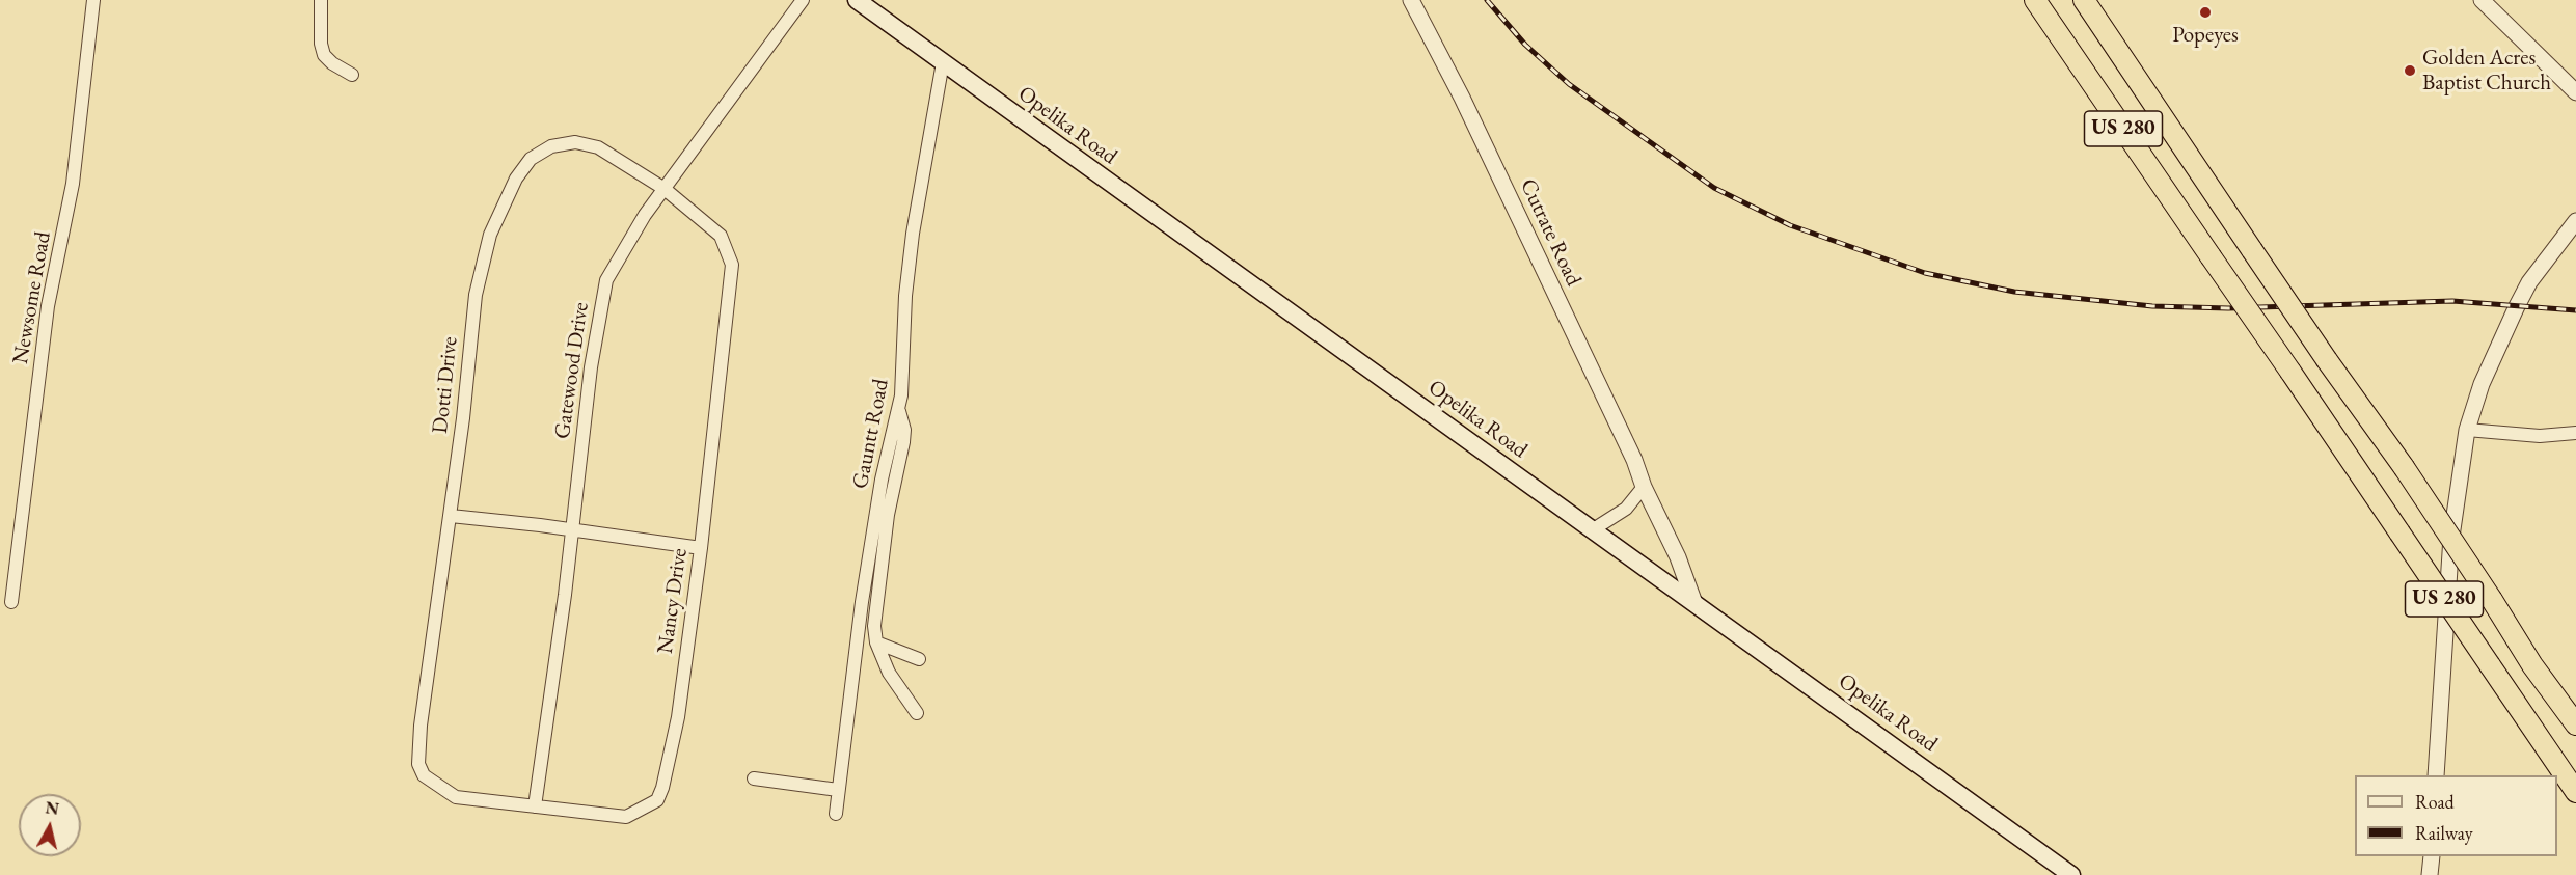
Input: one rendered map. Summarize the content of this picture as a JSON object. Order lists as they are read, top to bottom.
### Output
{
  "streets": {
    "highway": ["US 280"],
    "main road": ["Opelika Road"],
    "street": [
      "Cutrate Road",
      "Newsome Road",
      "Gatewood Drive",
      "Dotti Drive",
      "Gauntt Road",
      "Nancy Drive"
    ]
  },
  "crossings": [
    ["Opelika Road", "Cutrate Road"],
    ["Opelika Road", "Gauntt Road"],
    ["Gatewood Drive", "Dotti Drive"],
    ["Gatewood Drive", "Nancy Drive"],
    ["Dotti Drive", "Nancy Drive"]
  ],
  "places": ["Popeyes", "Golden Acres Baptist Church"],
  "legend": ["Road", "Railway"],
  "north": "top"
}
